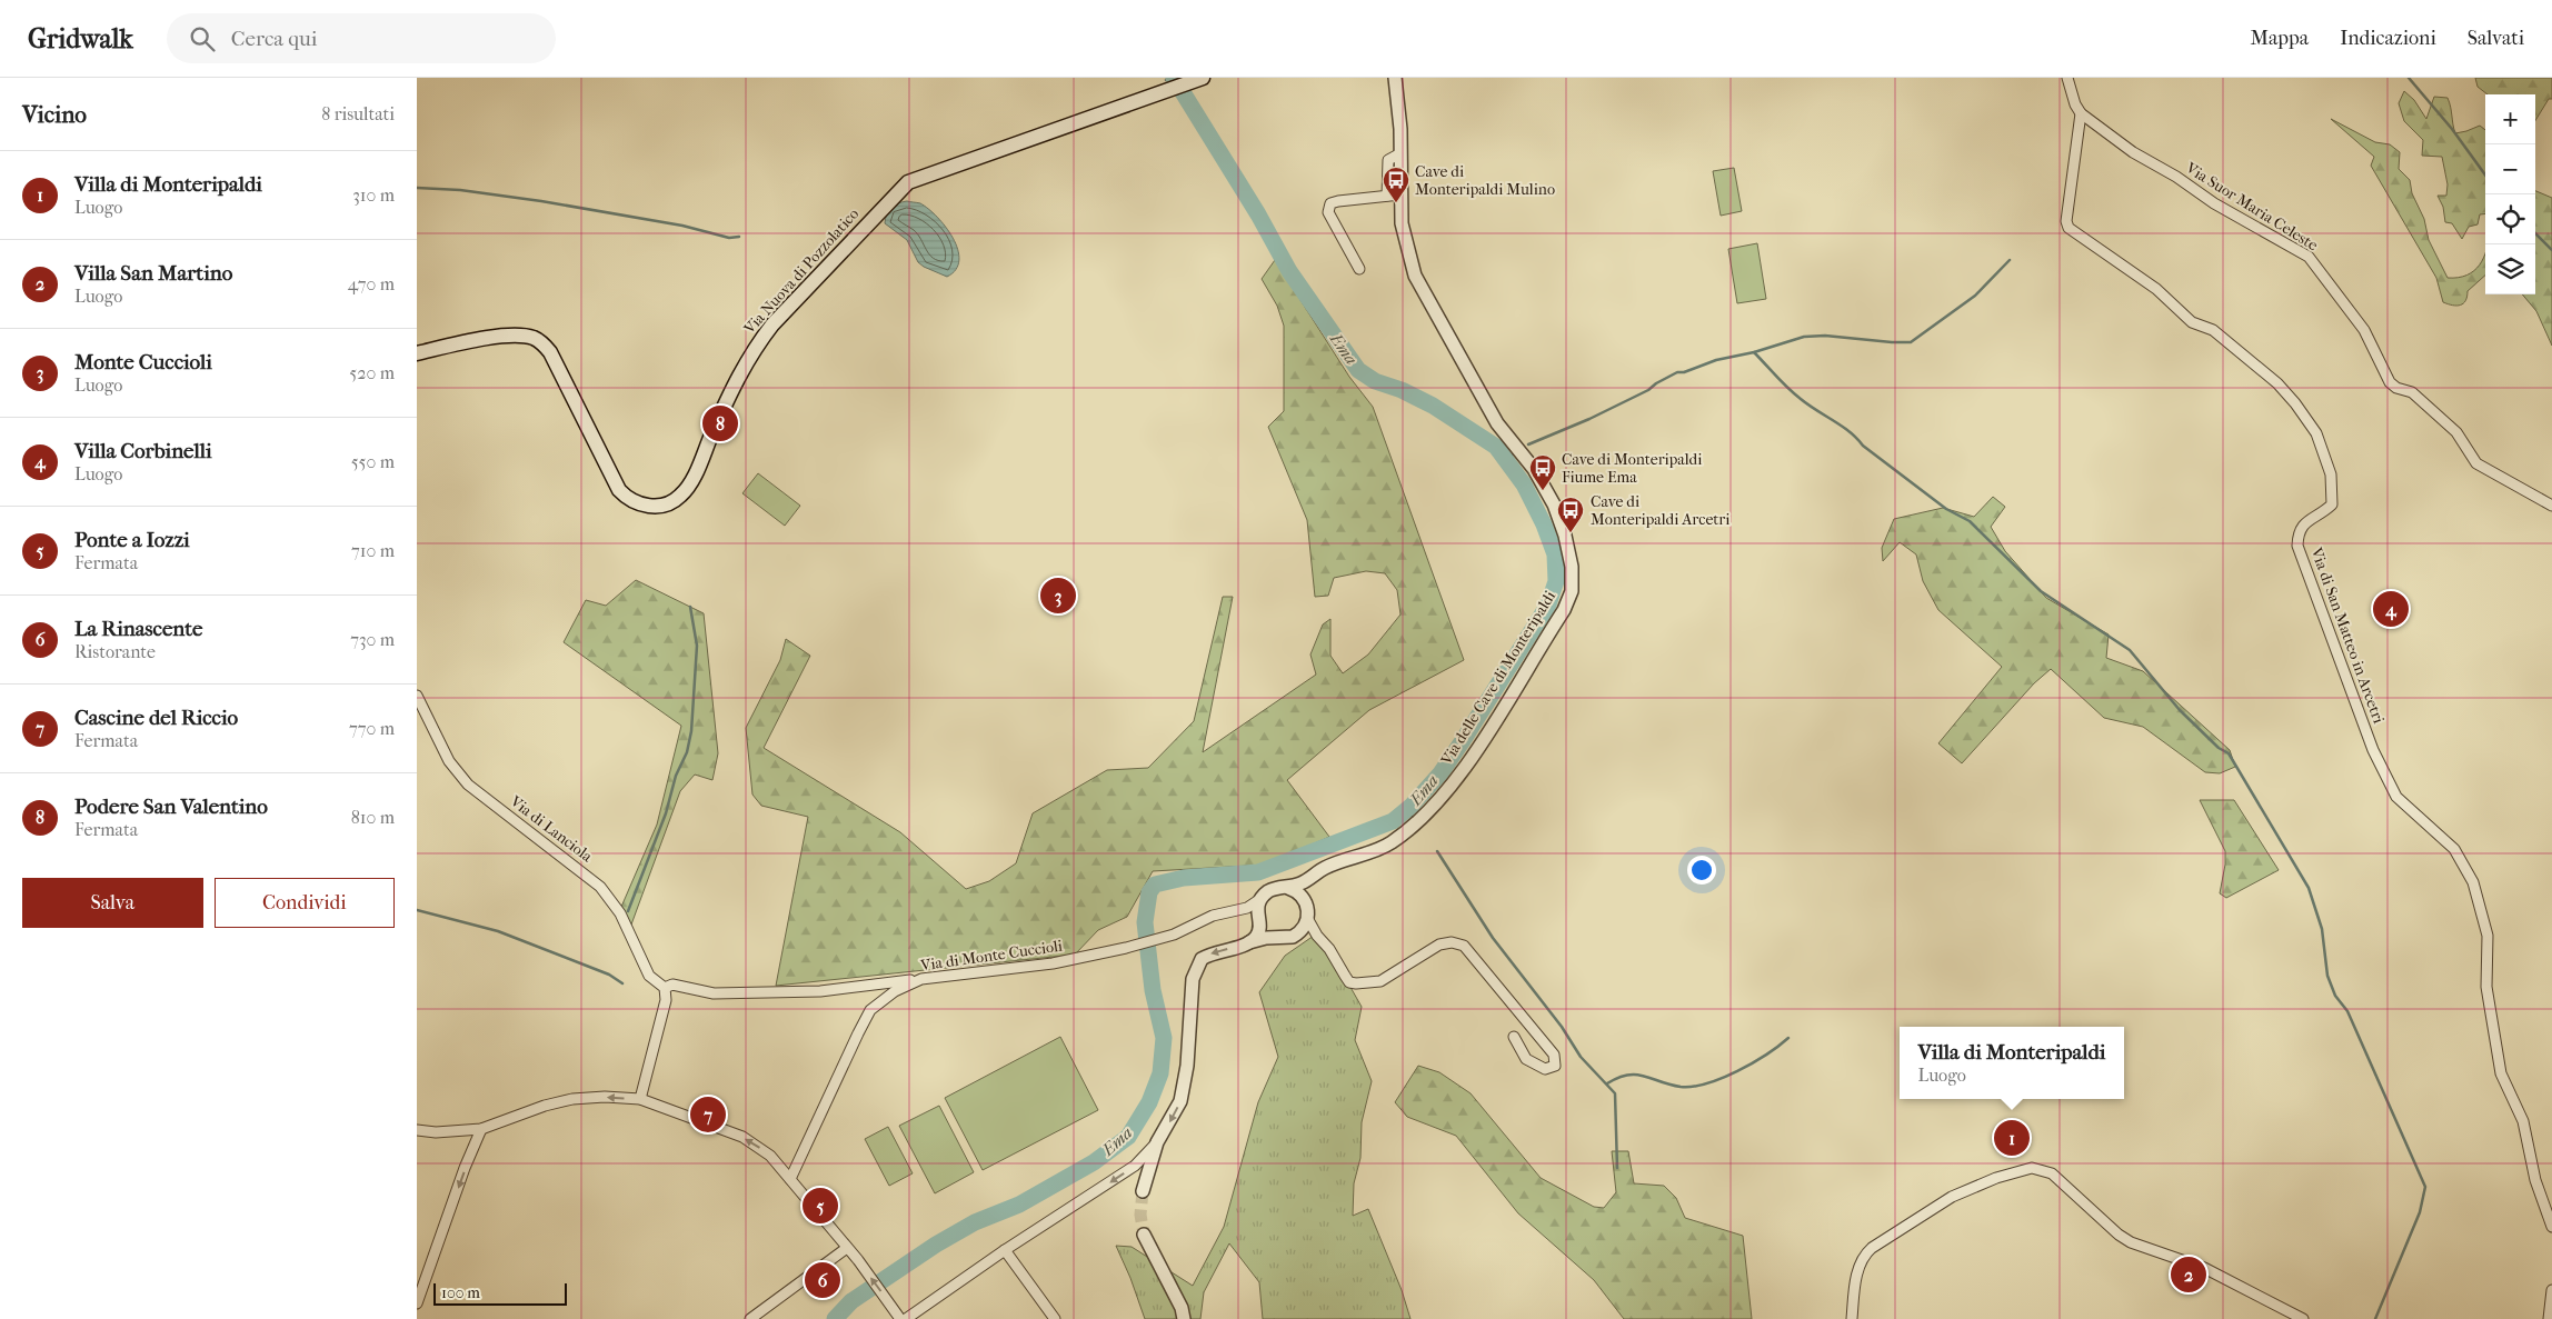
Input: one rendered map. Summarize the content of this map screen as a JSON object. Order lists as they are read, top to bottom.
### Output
{
  "streets": {
    "main road": ["Via Nuova di Pozzolatico"],
    "street": [
      "Via Suor Maria Celeste",
      "Via di San Matteo in Arcetri",
      "Via delle Cave di Monteripaldi",
      "Via di Lanciola",
      "Via di Monte Cuccioli"
    ]
  },
  "crossings": [
    ["Via Suor Maria Celeste", "Via di San Matteo in Arcetri"],
    ["Via delle Cave di Monteripaldi", "Via di Monte Cuccioli"]
  ],
  "water": ["Ema"],
  "places": {
    "bus stop": ["Cave di Monteripaldi Mulino", "Cave di Monteripaldi Fiume Ema", "Cave di Monteripaldi Arcetri"]
  },
  "scale_bar": "100 m",
  "page": {
    "header": "Gridwalk",
    "search": "Cerca qui",
    "nav": ["Mappa", "Indicazioni", "Salvati"],
    "heading": ["Vicino", "8 risultati"],
    "map_buttons": ["+", "−"],
    "list": [
      {
        "mark": "1",
        "name": "Villa di Monteripaldi",
        "note": "Luogo",
        "value": "310 m"
      },
      {
        "mark": "2",
        "name": "Villa San Martino",
        "note": "Luogo",
        "value": "470 m"
      },
      {
        "mark": "3",
        "name": "Monte Cuccioli",
        "note": "Luogo",
        "value": "520 m"
      },
      {
        "mark": "4",
        "name": "Villa Corbinelli",
        "note": "Luogo",
        "value": "550 m"
      },
      {
        "mark": "5",
        "name": "Ponte a Iozzi",
        "note": "Fermata",
        "value": "710 m"
      },
      {
        "mark": "6",
        "name": "La Rinascente",
        "note": "Ristorante",
        "value": "730 m"
      },
      {
        "mark": "7",
        "name": "Cascine del Riccio",
        "note": "Fermata",
        "value": "770 m"
      },
      {
        "mark": "8",
        "name": "Podere San Valentino",
        "note": "Fermata",
        "value": "810 m"
      }
    ],
    "pins": [
      "8",
      "3",
      "4",
      "7",
      "1",
      "5",
      "2",
      "6"
    ],
    "buttons": ["Salva", "Condividi"],
    "popup": ["Villa di Monteripaldi", "Luogo"],
    "scale": "100 m"
  }
}
